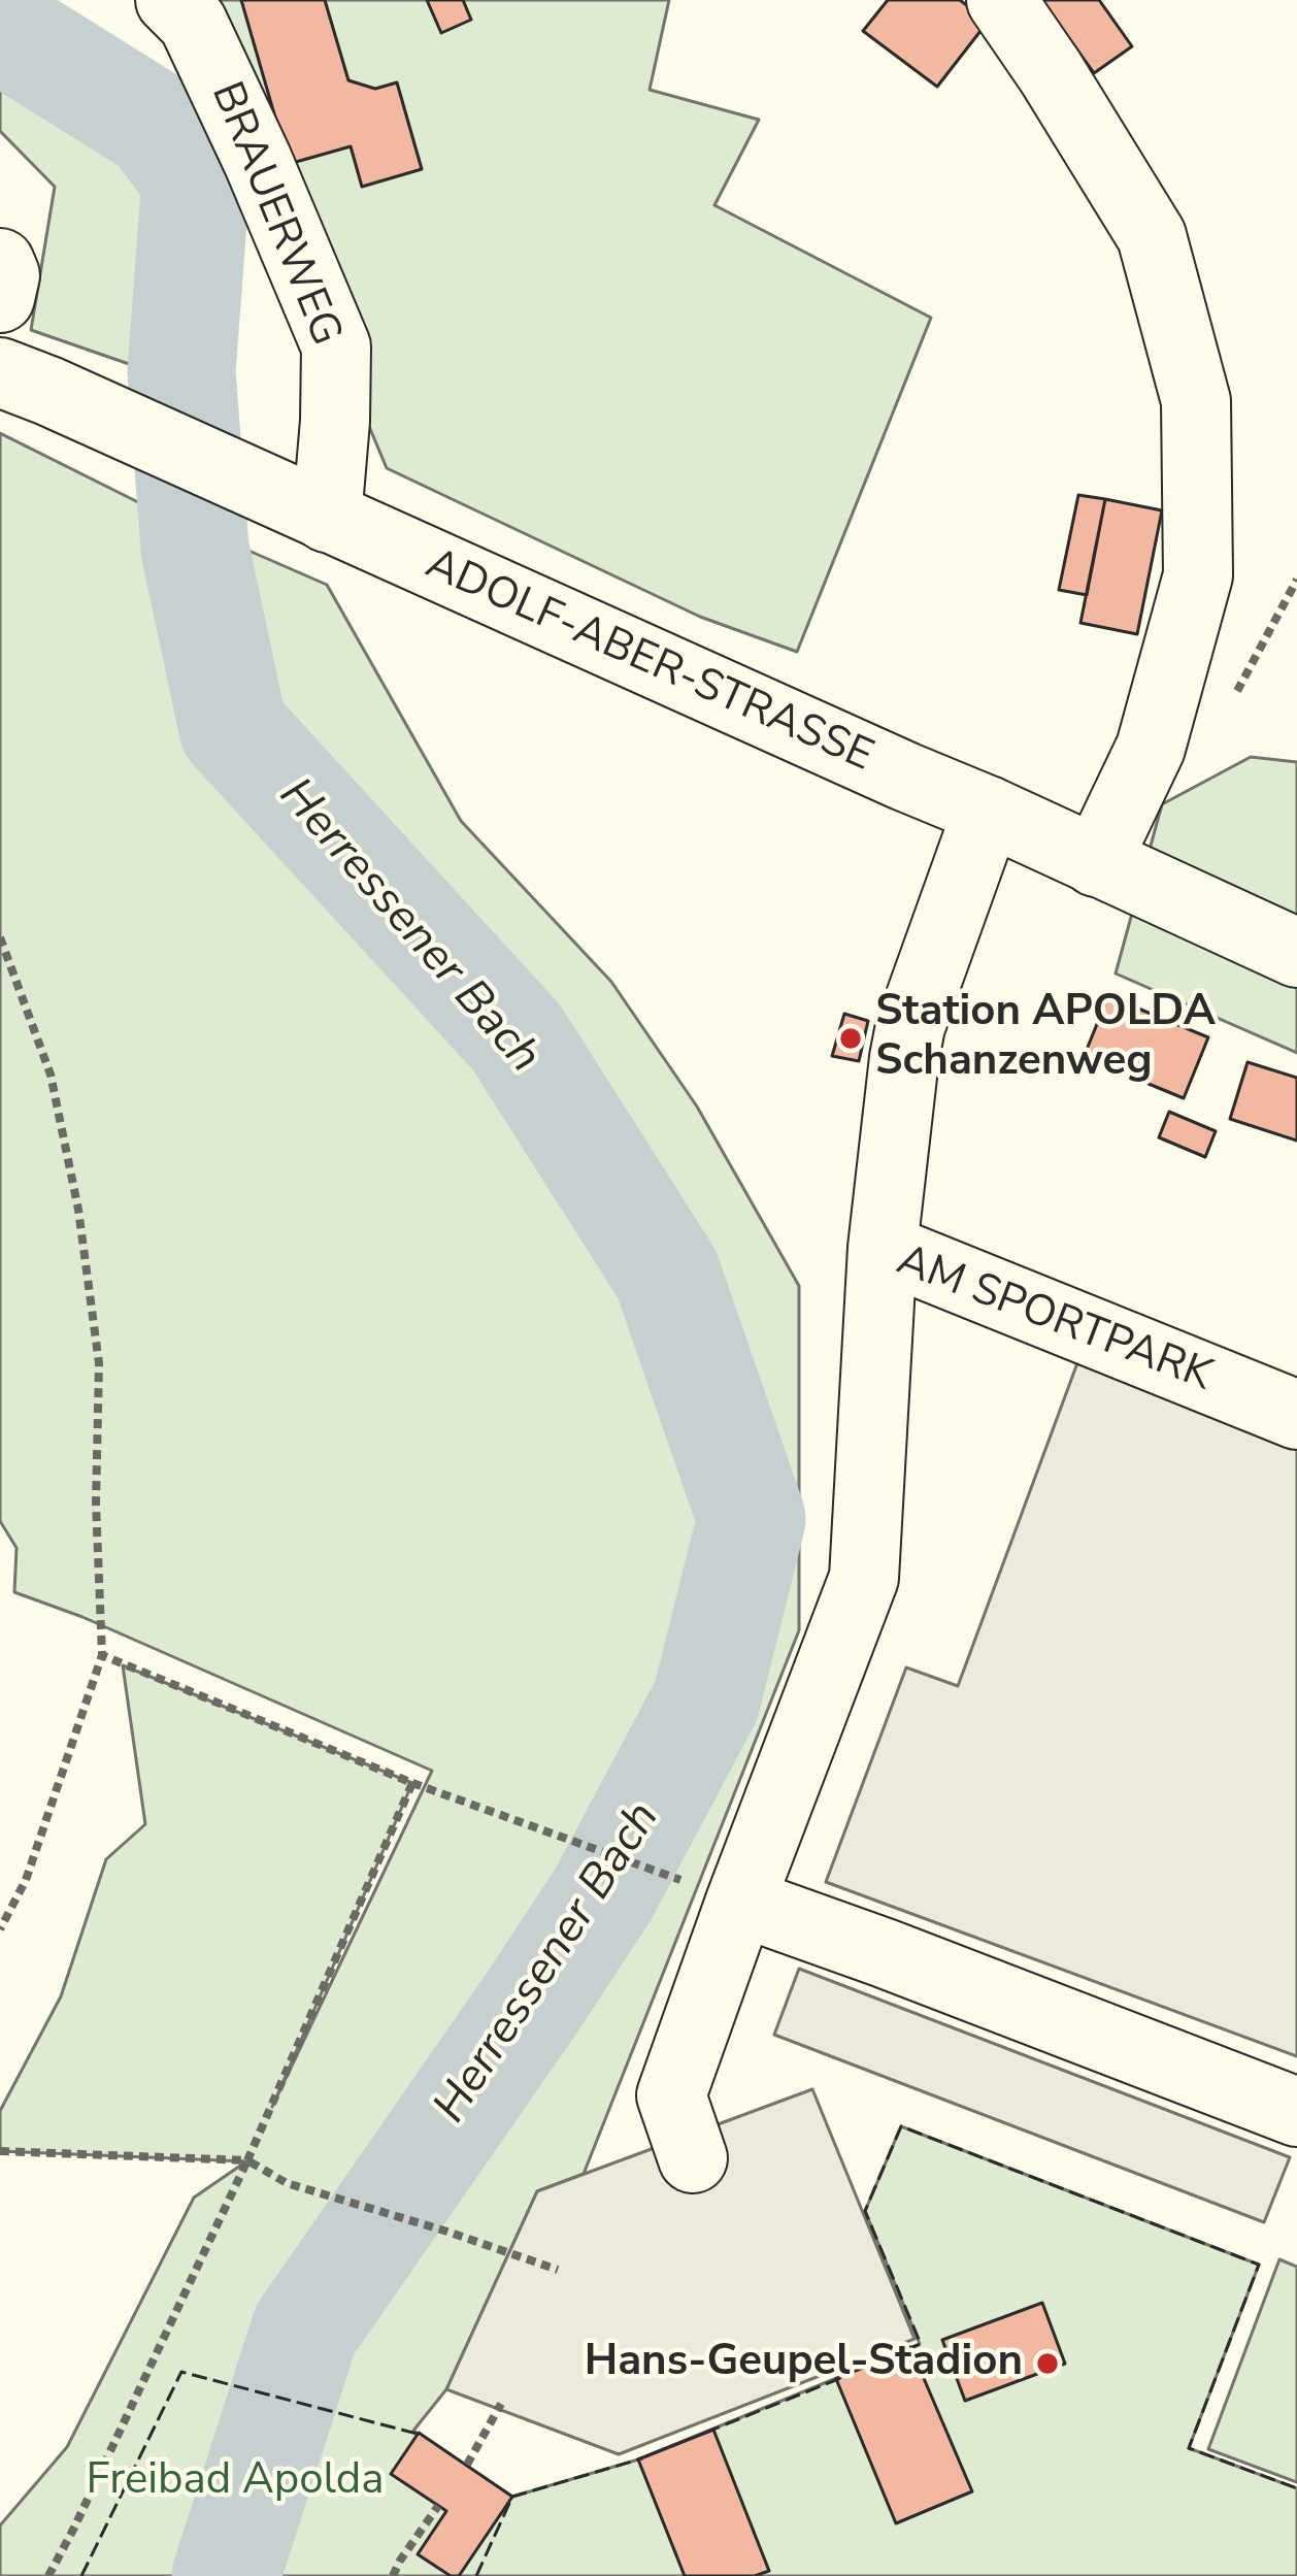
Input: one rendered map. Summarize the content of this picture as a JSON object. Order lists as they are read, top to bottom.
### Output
{
  "streets": {
    "main road": ["BRAUERWEG", "ADOLF-ABER-STRASSE", "AM SPORTPARK"]
  },
  "crossings": [
    ["BRAUERWEG", "ADOLF-ABER-STRASSE"]
  ],
  "water": ["Herressener Bach"],
  "parks": ["Freibad Apolda"],
  "places": ["Station APOLDA Schanzenweg", "Hans-Geupel-Stadion"]
}
